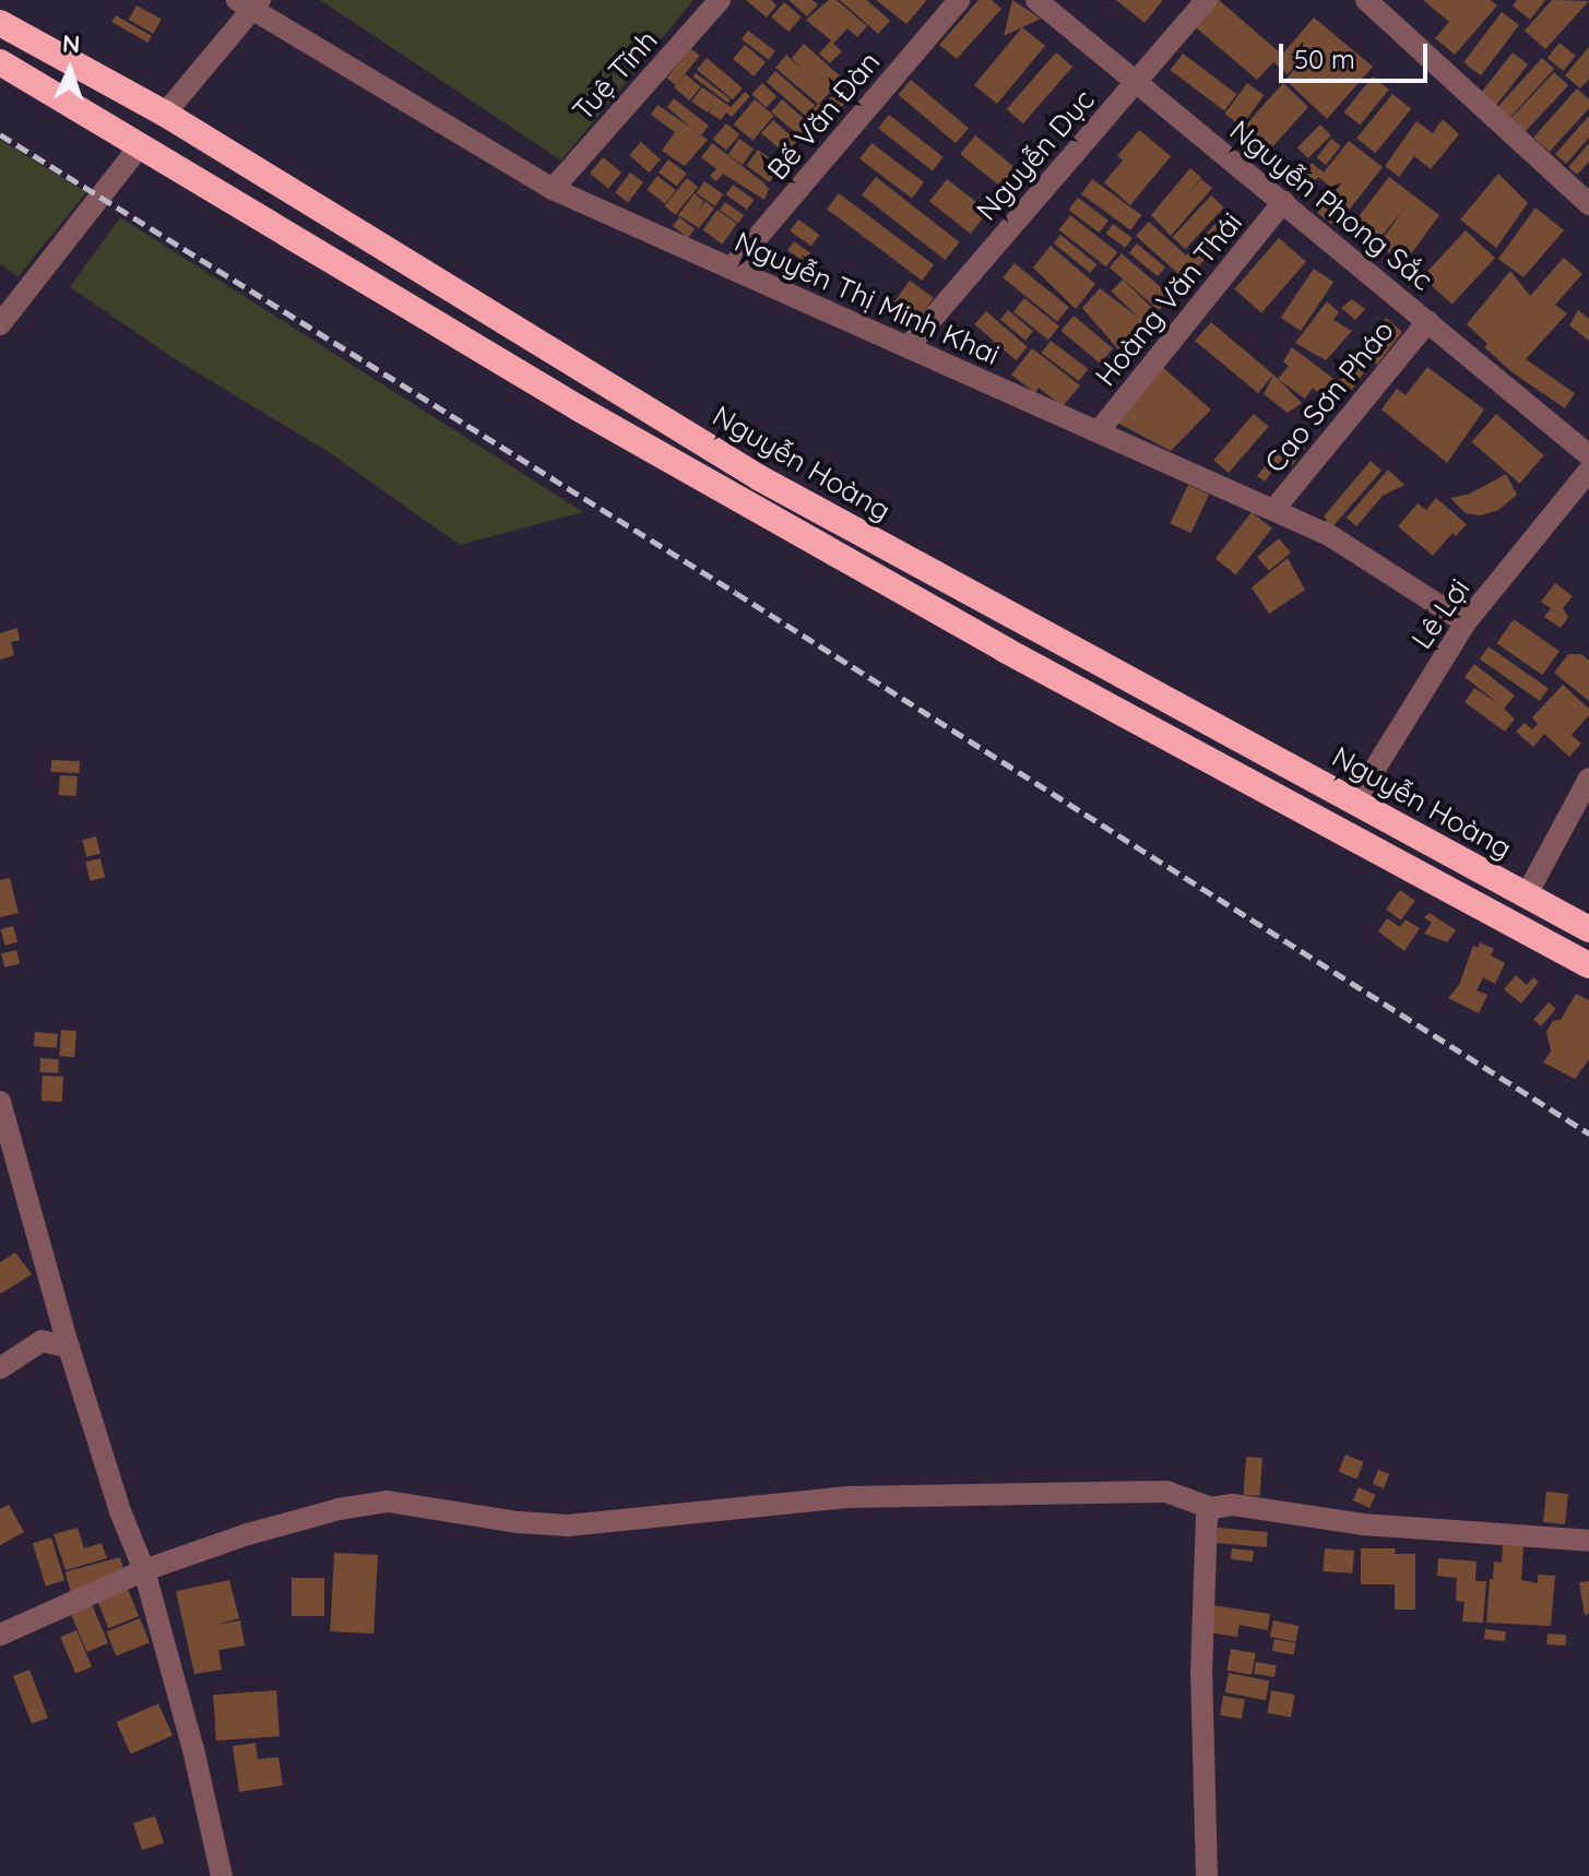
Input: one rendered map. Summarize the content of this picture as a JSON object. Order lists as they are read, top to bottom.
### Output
{
  "streets": {
    "highway": ["Nguyễn Hoàng"],
    "street": [
      "Tuệ Tĩnh",
      "Bế Văn Đàn",
      "Nguyễn Dục",
      "Nguyễn Phong Sắc",
      "Nguyễn Thị Minh Khai",
      "Hoàng Văn Thái",
      "Cao Sơn Pháo",
      "Lê Lợi"
    ]
  },
  "crossings": [
    ["Tuệ Tĩnh", "Nguyễn Thị Minh Khai"],
    ["Bế Văn Đàn", "Nguyễn Thị Minh Khai"],
    ["Nguyễn Dục", "Nguyễn Phong Sắc"],
    ["Nguyễn Dục", "Nguyễn Thị Minh Khai"],
    ["Nguyễn Phong Sắc", "Hoàng Văn Thái"],
    ["Nguyễn Phong Sắc", "Cao Sơn Pháo"],
    ["Nguyễn Thị Minh Khai", "Hoàng Văn Thái"],
    ["Nguyễn Thị Minh Khai", "Cao Sơn Pháo"],
    ["Nguyễn Thị Minh Khai", "Lê Lợi"],
    ["Nguyễn Hoàng", "Lê Lợi"]
  ],
  "scale_bar": "50 m",
  "north": "top"
}
